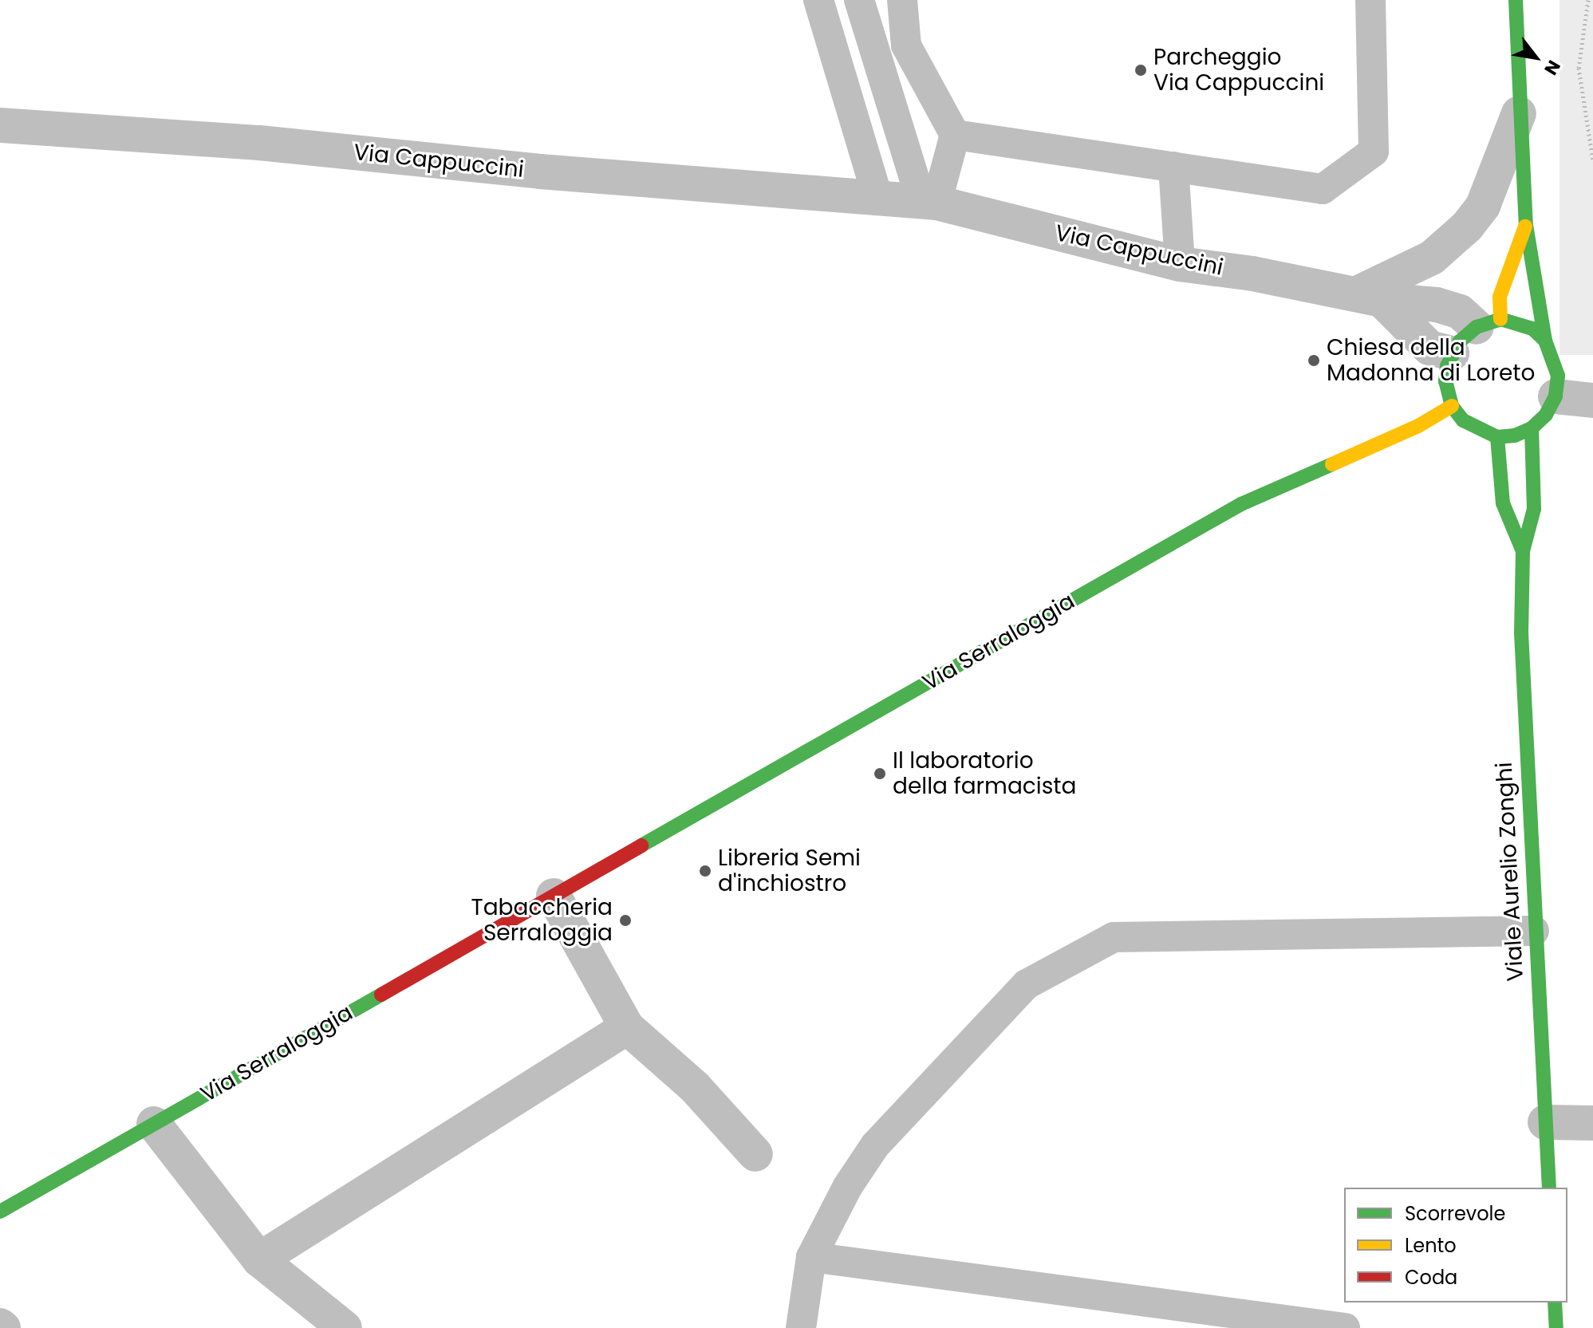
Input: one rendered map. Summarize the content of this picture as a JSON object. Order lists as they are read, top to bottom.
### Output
{
  "streets": {
    "main road": ["Via Serraloggia", "Viale Aurelio Zonghi"],
    "street": ["Via Cappuccini"]
  },
  "crossings": [
    ["Via Cappuccini", "Via Serraloggia"],
    ["Via Cappuccini", "Viale Aurelio Zonghi"],
    ["Via Serraloggia", "Viale Aurelio Zonghi"]
  ],
  "places": [
    "Parcheggio Via Cappuccini",
    "Chiesa della Madonna di Loreto",
    "Il laboratorio della farmacista",
    "Libreria Semi d'inchiostro",
    "Tabaccheria Serraloggia"
  ],
  "legend": ["Scorrevole", "Lento", "Coda"],
  "north": "bottom right"
}
